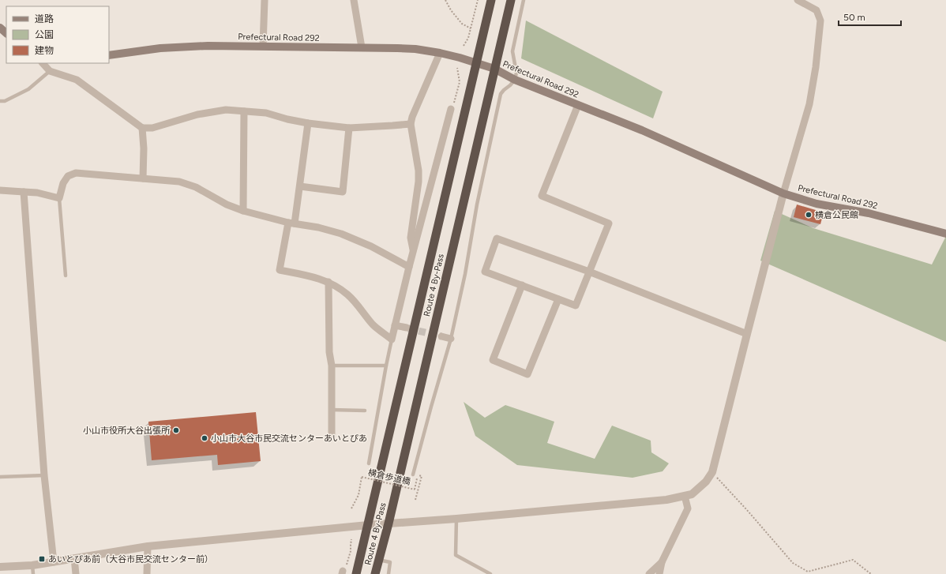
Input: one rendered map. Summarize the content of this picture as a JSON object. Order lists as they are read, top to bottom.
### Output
{
  "streets": {
    "highway": ["Route 4 By-Pass"],
    "main road": ["Prefectural Road 292"],
    "path": ["横倉歩道橋"]
  },
  "crossings": [
    ["Prefectural Road 292", "Route 4 By-Pass"]
  ],
  "places": {
    "other": ["横倉公民館", "小山市役所大谷出張所", "小山市大谷市民交流センターあいとぴあ"],
    "transit": ["あいとぴあ前（大谷市民交流センター前）"]
  },
  "legend": ["道路", "公園", "建物"],
  "scale_bar": "50 m"
}
